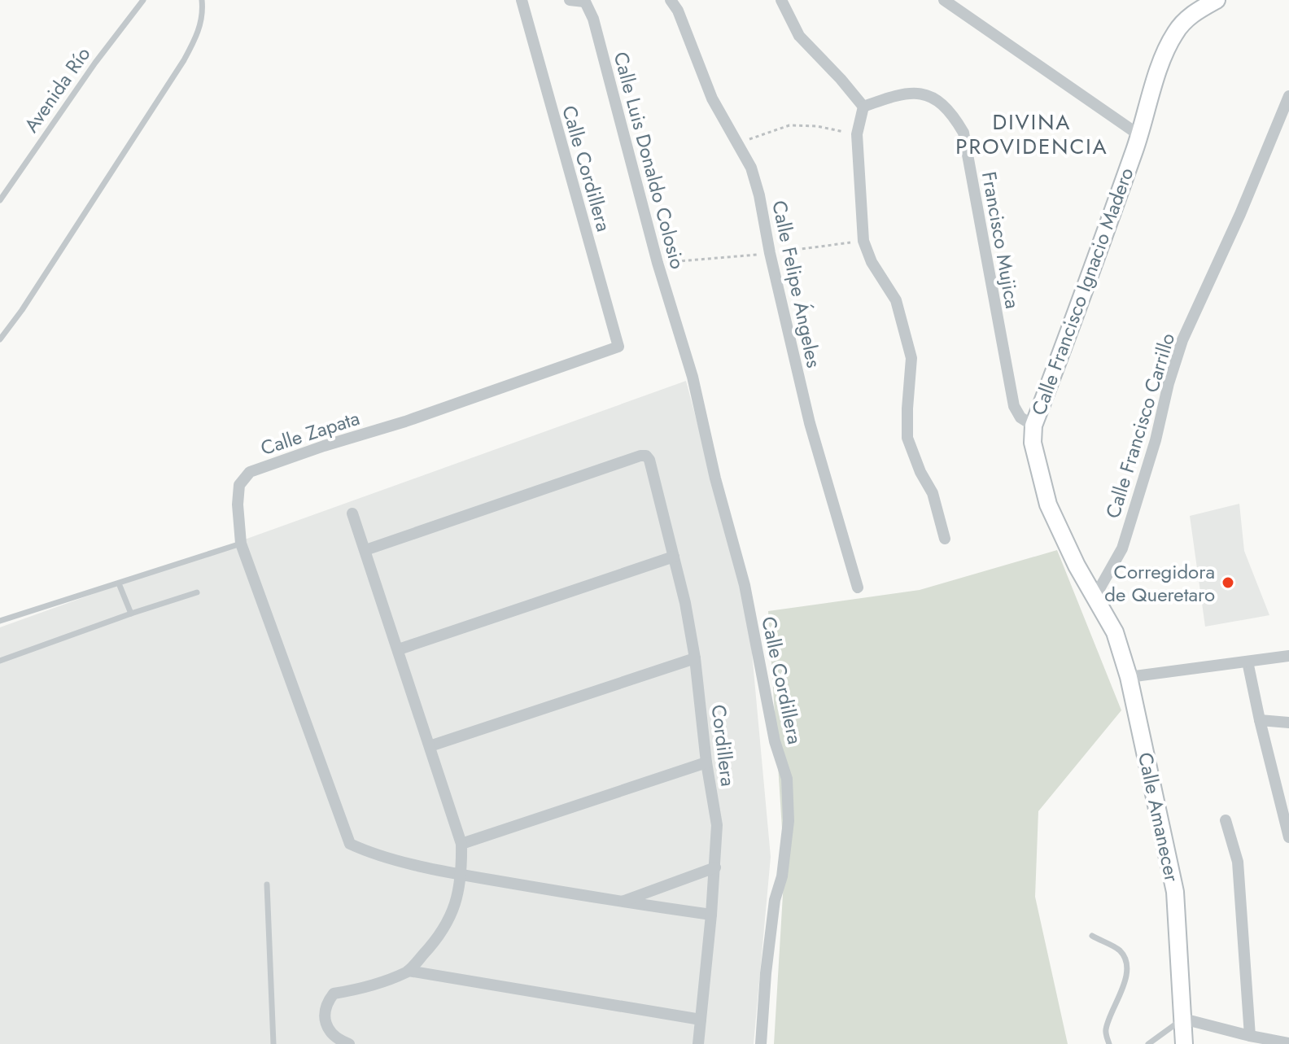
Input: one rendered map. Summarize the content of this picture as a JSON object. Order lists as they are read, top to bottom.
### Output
{
  "streets": {
    "main road": ["Calle Francisco Ignacio Madero", "Calle Amanecer"],
    "street": [
      "Calle Luis Donaldo Colosio",
      "Calle Cordillera",
      "Francisco Mujica",
      "Calle Felipe Ángeles",
      "Calle Francisco Carrillo",
      "Calle Zapata",
      "Cordillera"
    ],
    "lane": ["Avenida Río"]
  },
  "crossings": [
    ["Calle Luis Donaldo Colosio", "Calle Cordillera"],
    ["Calle Cordillera", "Calle Zapata"],
    ["Francisco Mujica", "Calle Francisco Ignacio Madero"],
    ["Calle Francisco Ignacio Madero", "Calle Francisco Carrillo"],
    ["Calle Francisco Ignacio Madero", "Calle Amanecer"],
    ["Calle Francisco Carrillo", "Calle Amanecer"]
  ],
  "districts": ["DIVINA PROVIDENCIA"],
  "places": ["Corregidora de Queretaro"]
}
